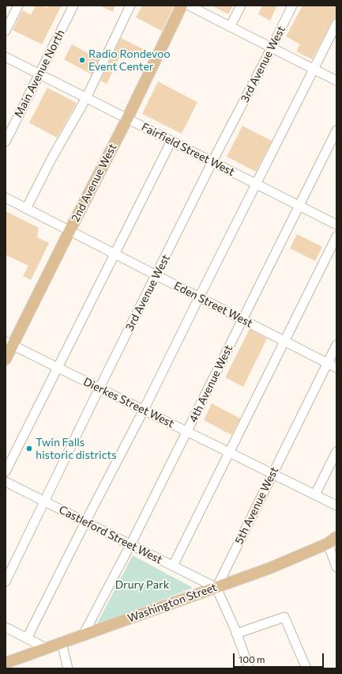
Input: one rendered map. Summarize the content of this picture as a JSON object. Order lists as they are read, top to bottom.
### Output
{
  "streets": {
    "main road": ["2nd Avenue West", "Washington Street"],
    "street": [
      "3rd Avenue West",
      "Main Avenue North",
      "Fairfield Street West",
      "Eden Street West",
      "4th Avenue West",
      "Dierkes Street West",
      "5th Avenue West",
      "Castleford Street West"
    ]
  },
  "crossings": [
    ["3rd Avenue West", "Fairfield Street West"],
    ["3rd Avenue West", "Eden Street West"],
    ["3rd Avenue West", "Dierkes Street West"],
    ["3rd Avenue West", "Castleford Street West"],
    ["Main Avenue North", "Fairfield Street West"],
    ["Fairfield Street West", "2nd Avenue West"],
    ["Fairfield Street West", "4th Avenue West"],
    ["2nd Avenue West", "Eden Street West"],
    ["2nd Avenue West", "Dierkes Street West"],
    ["Eden Street West", "4th Avenue West"],
    ["Eden Street West", "5th Avenue West"],
    ["4th Avenue West", "Dierkes Street West"],
    ["4th Avenue West", "Castleford Street West"],
    ["4th Avenue West", "Washington Street"],
    ["Dierkes Street West", "5th Avenue West"],
    ["5th Avenue West", "Castleford Street West"],
    ["5th Avenue West", "Washington Street"],
    ["Castleford Street West", "Washington Street"]
  ],
  "parks": ["Drury Park"],
  "places": ["Radio Rondevoo Event Center", "Twin Falls historic districts"],
  "scale_bar": "100 m"
}
